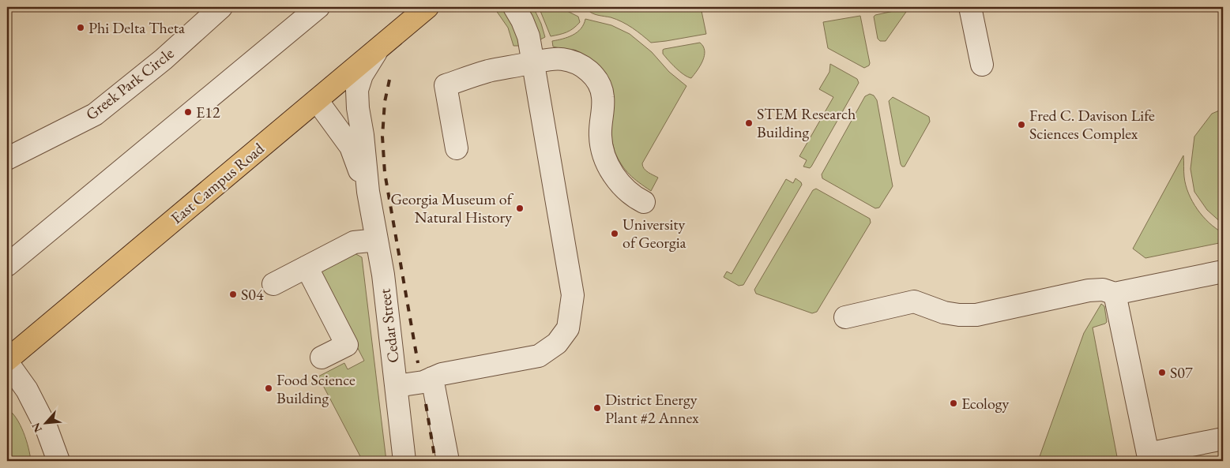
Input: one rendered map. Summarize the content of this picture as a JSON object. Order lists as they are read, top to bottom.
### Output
{
  "streets": {
    "main road": ["East Campus Road"],
    "street": ["Greek Park Circle", "Cedar Street"]
  },
  "crossings": [
    ["East Campus Road", "Cedar Street"]
  ],
  "places": [
    "Phi Delta Theta",
    "E12",
    "STEM Research Building",
    "Fred C. Davison Life Sciences Complex",
    "Georgia Museum of Natural History",
    "University of Georgia",
    "S04",
    "S07",
    "Food Science Building",
    "Ecology",
    "District Energy Plant #2 Annex"
  ],
  "north": "bottom left"
}
